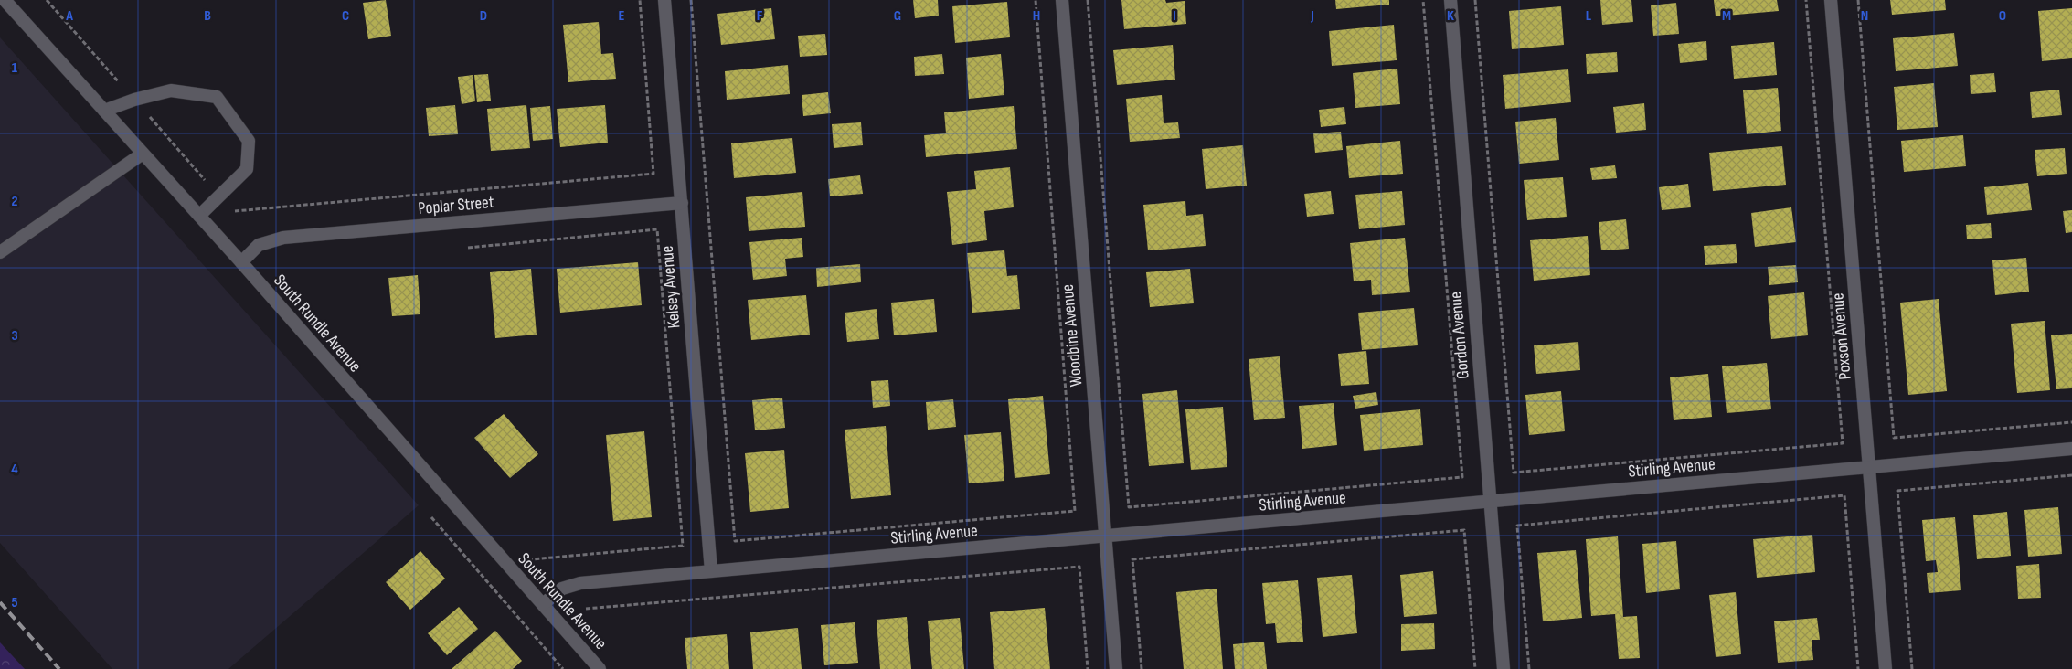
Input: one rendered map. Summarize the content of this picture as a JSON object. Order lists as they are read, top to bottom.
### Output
{
  "streets": {
    "street": [
      "Poplar Street",
      "Kelsey Avenue",
      "South Rundle Avenue",
      "Woodbine Avenue",
      "Gordon Avenue",
      "Poxson Avenue",
      "Stirling Avenue"
    ]
  },
  "crossings": [
    ["Poplar Street", "Kelsey Avenue"],
    ["Poplar Street", "South Rundle Avenue"],
    ["Kelsey Avenue", "Stirling Avenue"],
    ["South Rundle Avenue", "Stirling Avenue"],
    ["Woodbine Avenue", "Stirling Avenue"],
    ["Gordon Avenue", "Stirling Avenue"],
    ["Poxson Avenue", "Stirling Avenue"]
  ],
  "grid": {
    "columns": [
      "A",
      "B",
      "C",
      "D",
      "E",
      "F",
      "G",
      "H",
      "I",
      "J",
      "K",
      "L",
      "M",
      "N",
      "O"
    ],
    "rows": [
      "1",
      "2",
      "3",
      "4",
      "5"
    ]
  }
}
